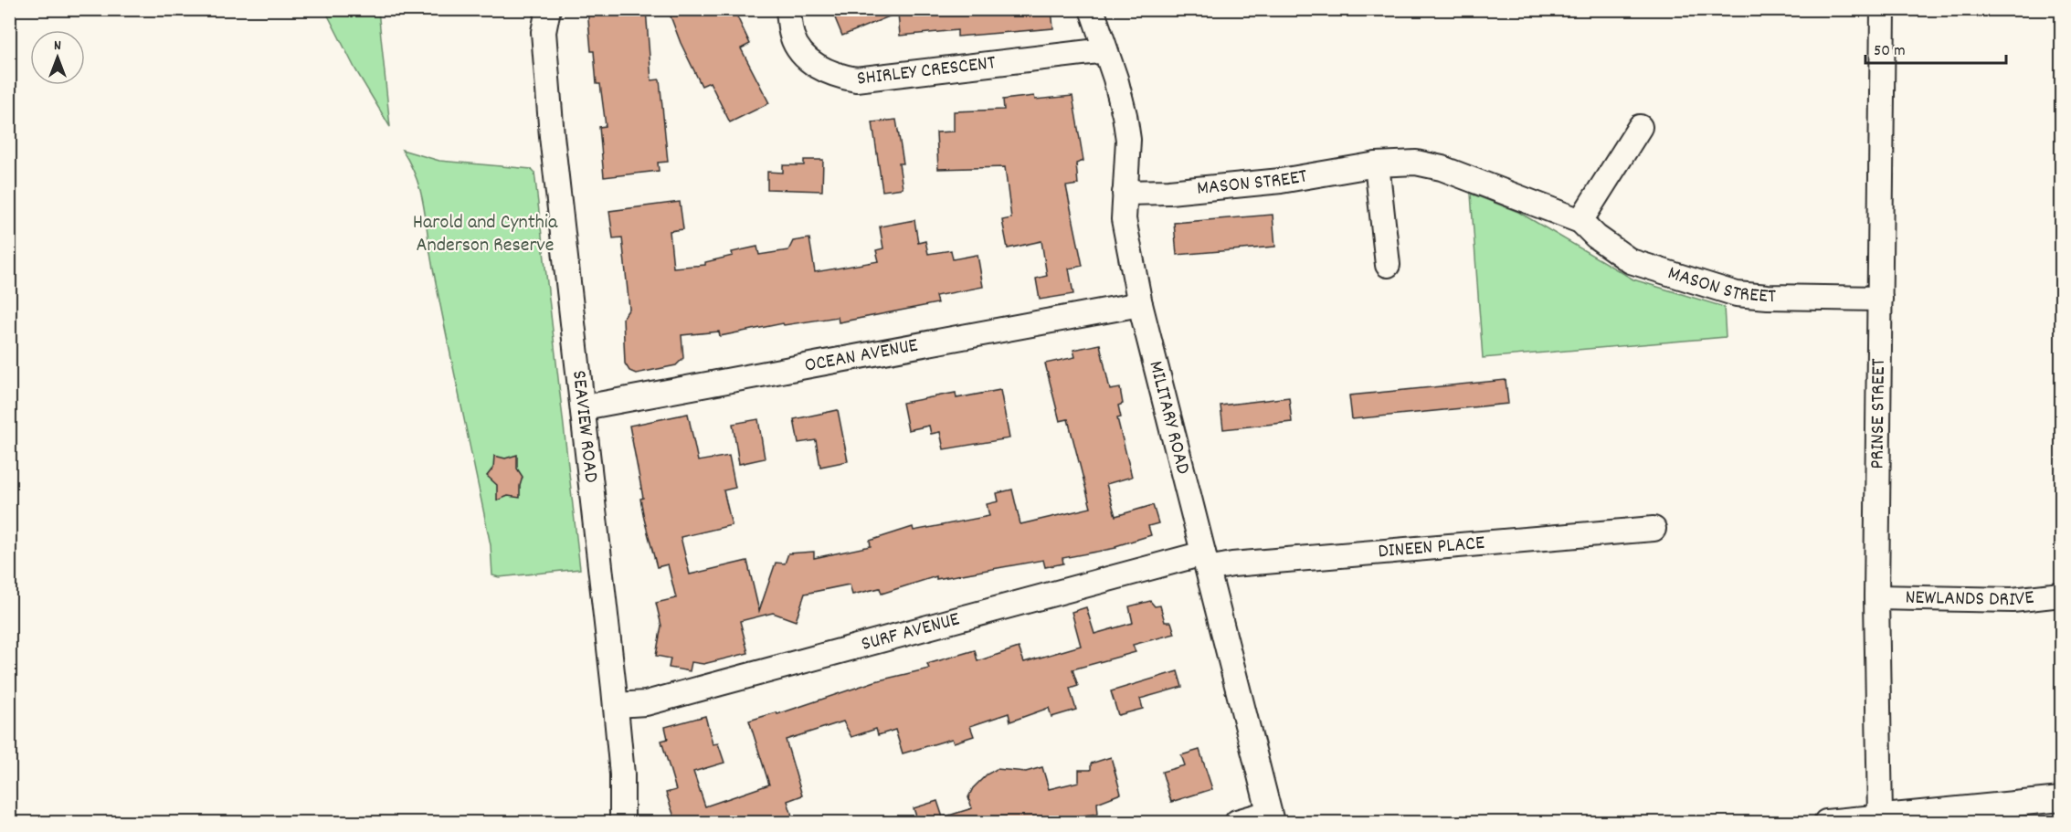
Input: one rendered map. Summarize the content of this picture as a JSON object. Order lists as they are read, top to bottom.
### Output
{
  "streets": {
    "street": [
      "SHIRLEY CRESCENT",
      "MASON STREET",
      "OCEAN AVENUE",
      "PRINSE STREET",
      "MILITARY ROAD",
      "SEAVIEW ROAD",
      "DINEEN PLACE",
      "NEWLANDS DRIVE",
      "SURF AVENUE"
    ]
  },
  "crossings": [
    ["SHIRLEY CRESCENT", "MILITARY ROAD"],
    ["MASON STREET", "PRINSE STREET"],
    ["MASON STREET", "MILITARY ROAD"],
    ["OCEAN AVENUE", "MILITARY ROAD"],
    ["OCEAN AVENUE", "SEAVIEW ROAD"],
    ["PRINSE STREET", "NEWLANDS DRIVE"],
    ["MILITARY ROAD", "DINEEN PLACE"],
    ["MILITARY ROAD", "SURF AVENUE"],
    ["SEAVIEW ROAD", "SURF AVENUE"],
    ["DINEEN PLACE", "SURF AVENUE"]
  ],
  "parks": ["Harold and Cynthia Anderson Reserve"],
  "scale_bar": "50 m",
  "north": "top"
}
